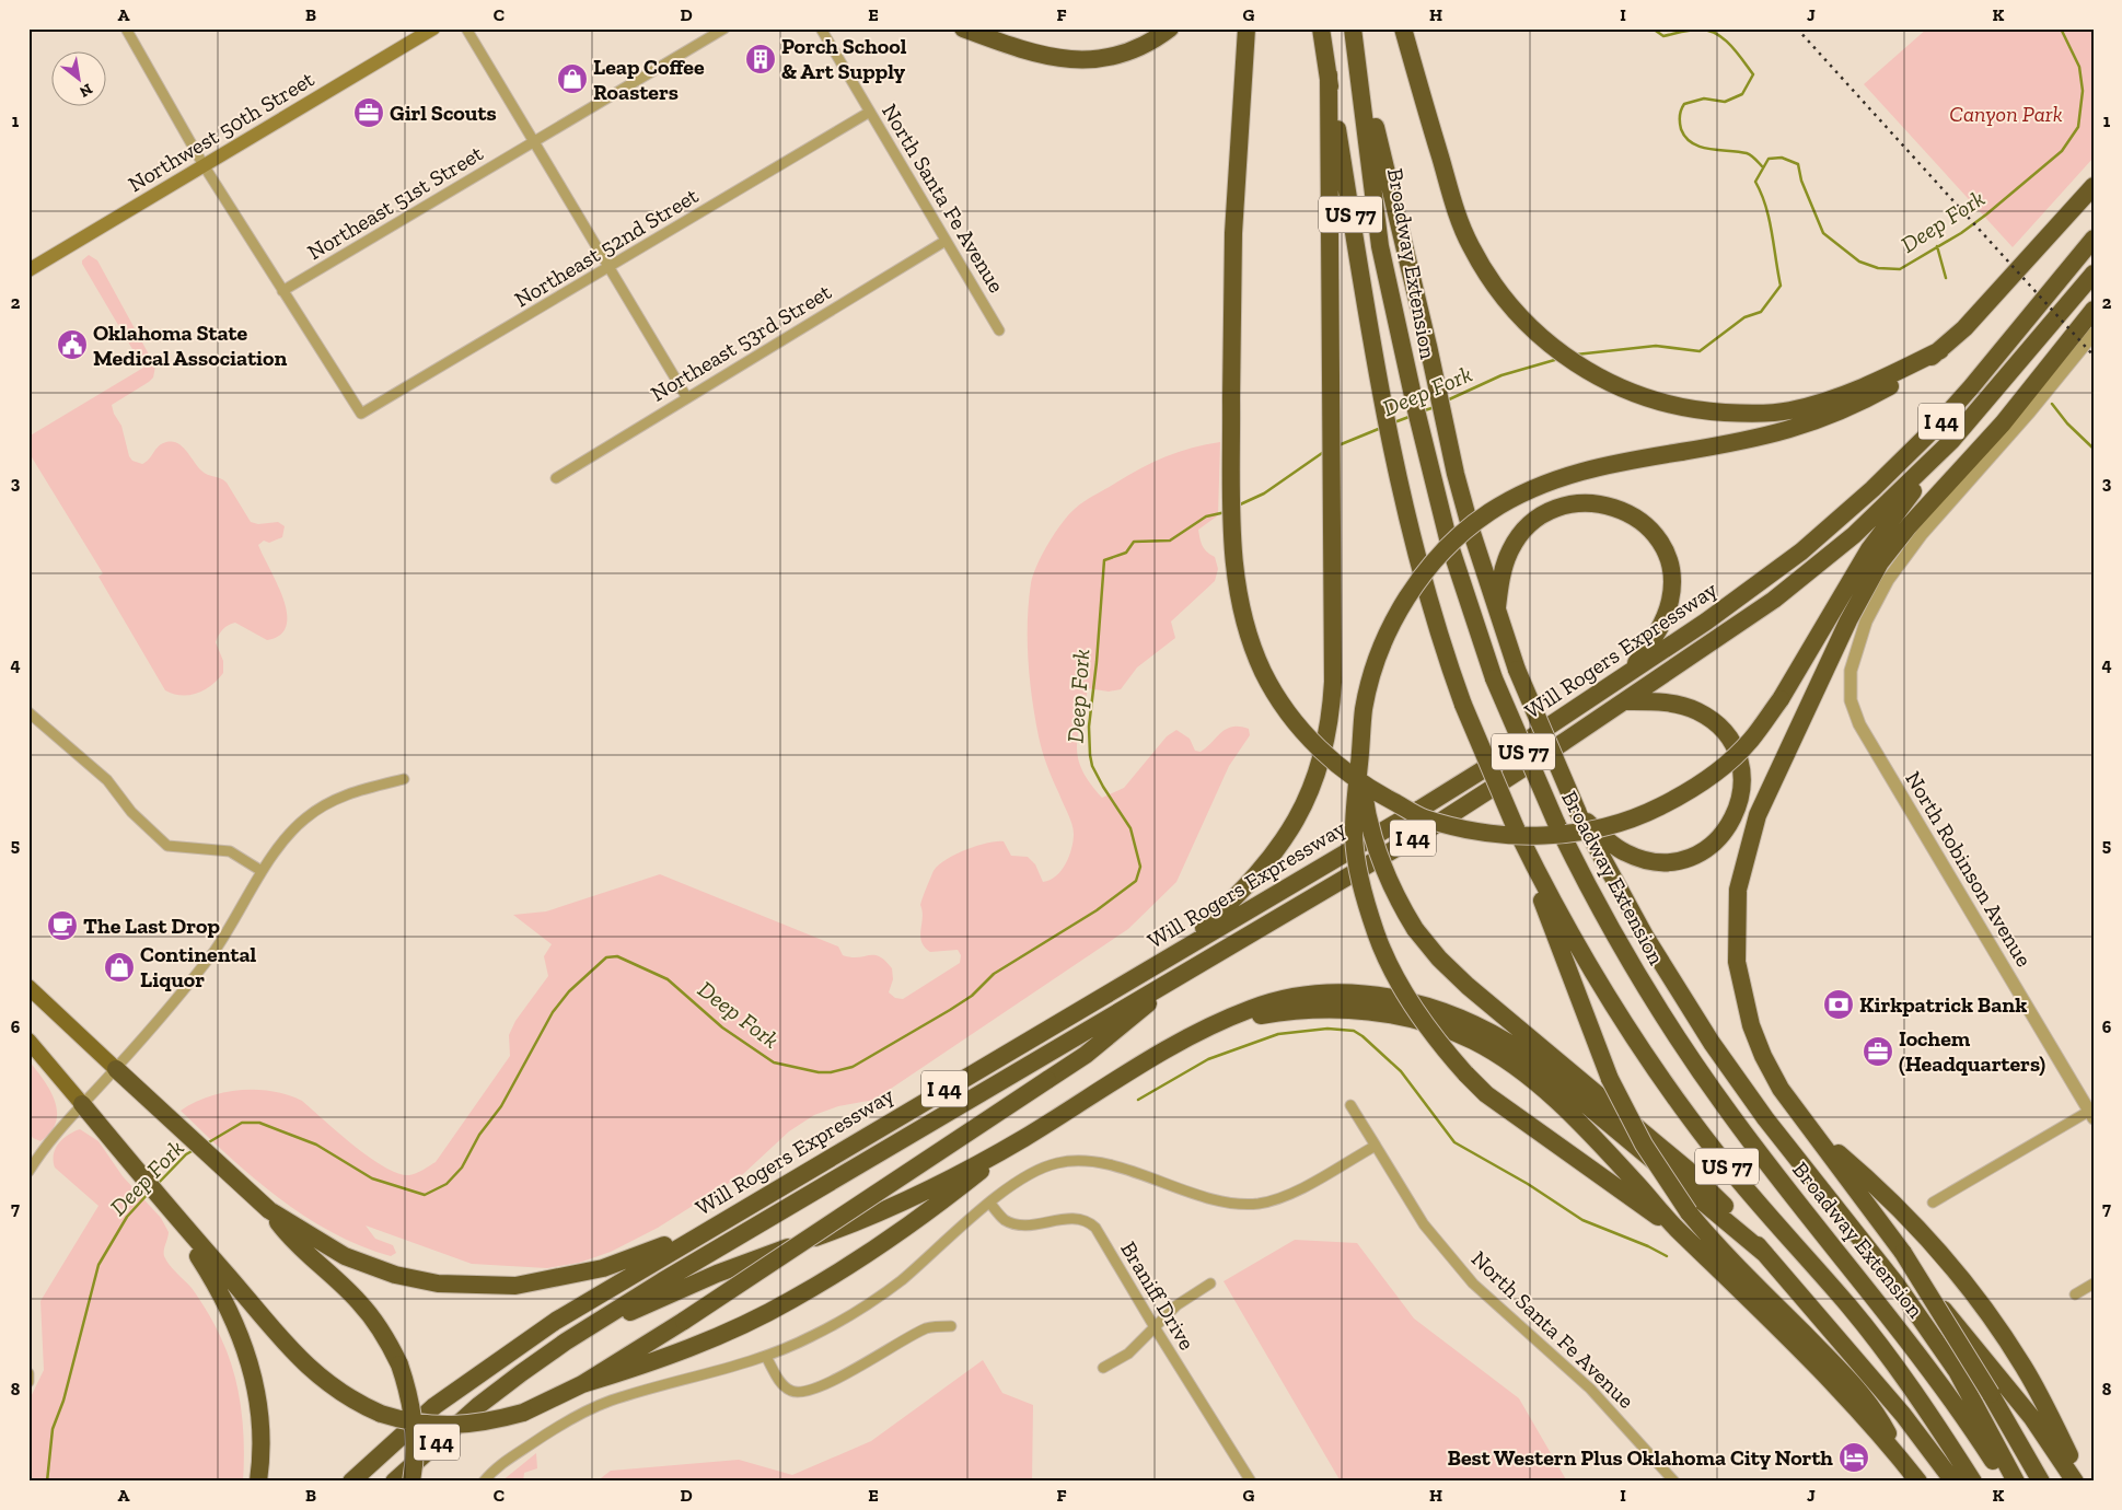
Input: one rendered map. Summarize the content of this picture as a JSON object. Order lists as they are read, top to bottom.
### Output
{
  "streets": {
    "highway": [
      "US 77",
      "Broadway Extension",
      "I 44",
      "Will Rogers Expressway"
    ],
    "main road": ["Northwest 50th Street"],
    "street": [
      "North Santa Fe Avenue",
      "Northeast 51st Street",
      "Northeast 52nd Street",
      "Northeast 53rd Street",
      "North Robinson Avenue",
      "Braniff Drive"
    ]
  },
  "crossings": [
    ["North Santa Fe Avenue", "Northeast 52nd Street"],
    ["North Santa Fe Avenue", "Northeast 53rd Street"],
    ["Northeast 51st Street", "Northeast 52nd Street"]
  ],
  "water": ["Deep Fork"],
  "parks": ["Canyon Park"],
  "places": {
    "building": ["Porch School & Art Supply"],
    "shop": ["Leap Coffee Roasters", "Continental Liquor"],
    "office": ["Girl Scouts", "Iochem (Headquarters)"],
    "public building": ["Oklahoma State Medical Association"],
    "cafe": ["The Last Drop"],
    "bank": ["Kirkpatrick Bank"],
    "hotel": ["Best Western Plus Oklahoma City North"]
  },
  "north": "bottom right",
  "grid": {
    "columns": [
      "A",
      "B",
      "C",
      "D",
      "E",
      "F",
      "G",
      "H",
      "I",
      "J",
      "K"
    ],
    "rows": [
      "1",
      "2",
      "3",
      "4",
      "5",
      "6",
      "7",
      "8"
    ]
  }
}
